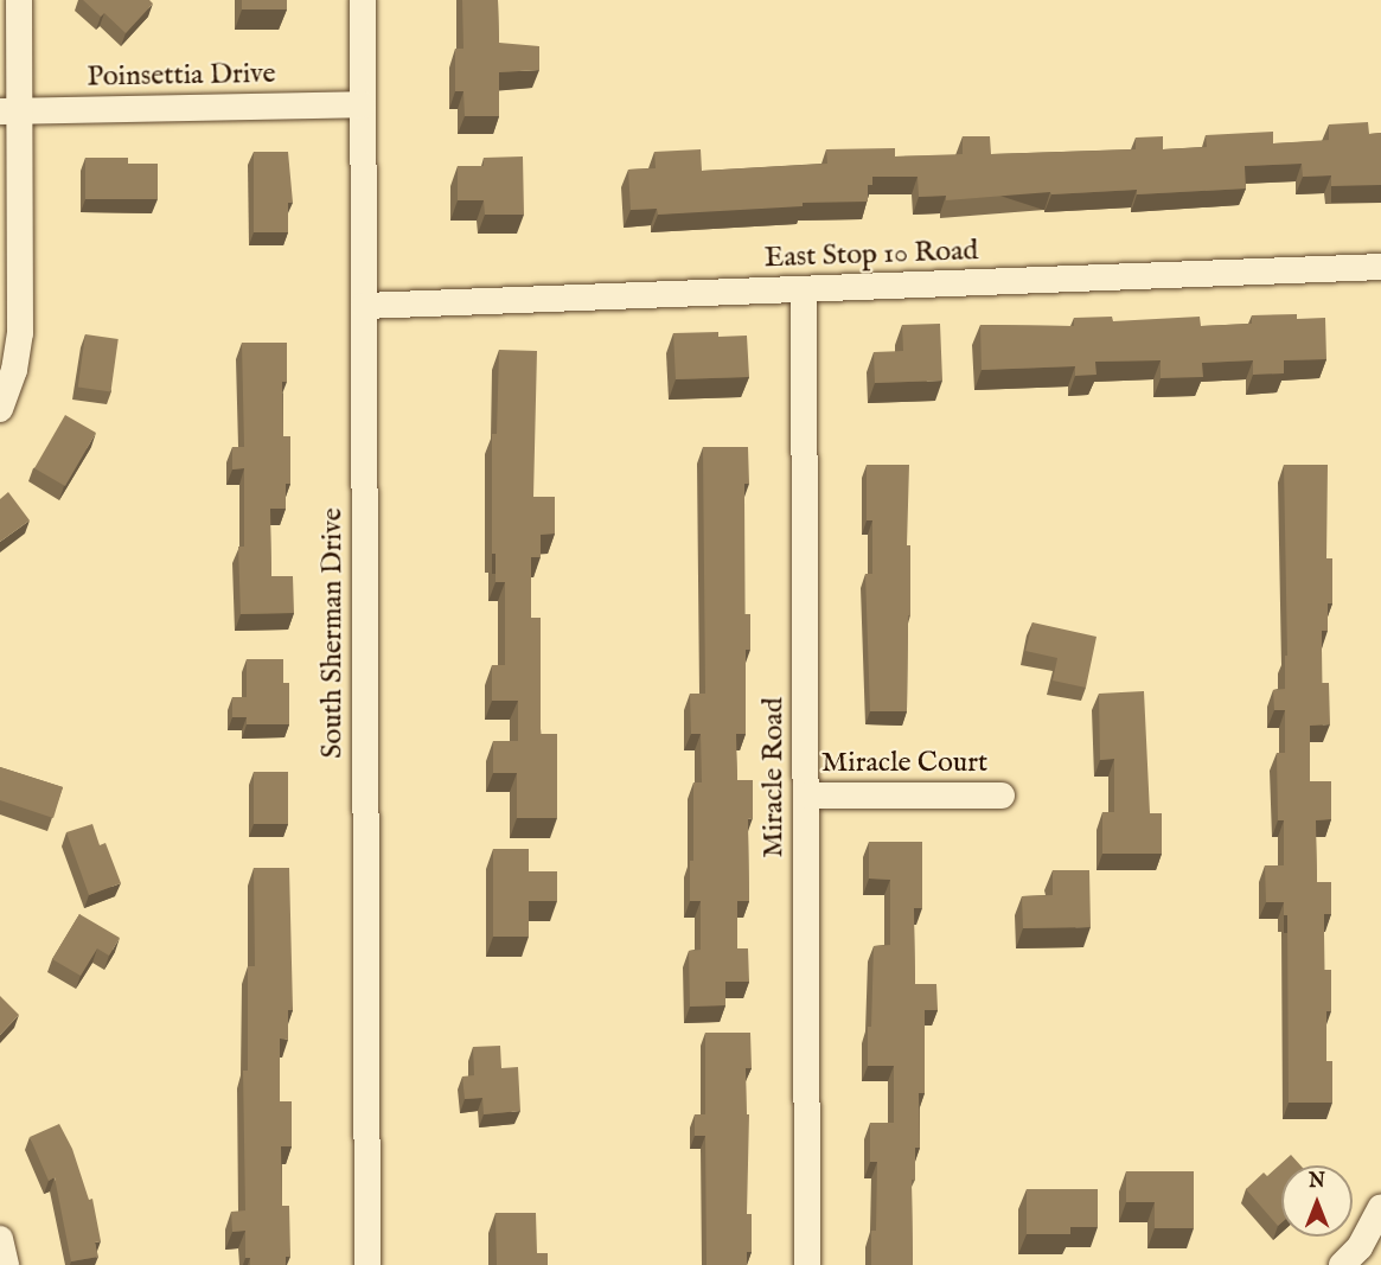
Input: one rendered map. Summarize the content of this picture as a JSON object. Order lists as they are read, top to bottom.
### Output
{
  "streets": {
    "street": [
      "Poinsettia Drive",
      "East Stop 10 Road",
      "South Sherman Drive",
      "Miracle Court",
      "Miracle Road"
    ]
  },
  "crossings": [
    ["Poinsettia Drive", "South Sherman Drive"],
    ["East Stop 10 Road", "South Sherman Drive"],
    ["East Stop 10 Road", "Miracle Road"],
    ["Miracle Court", "Miracle Road"]
  ],
  "north": "top"
}
